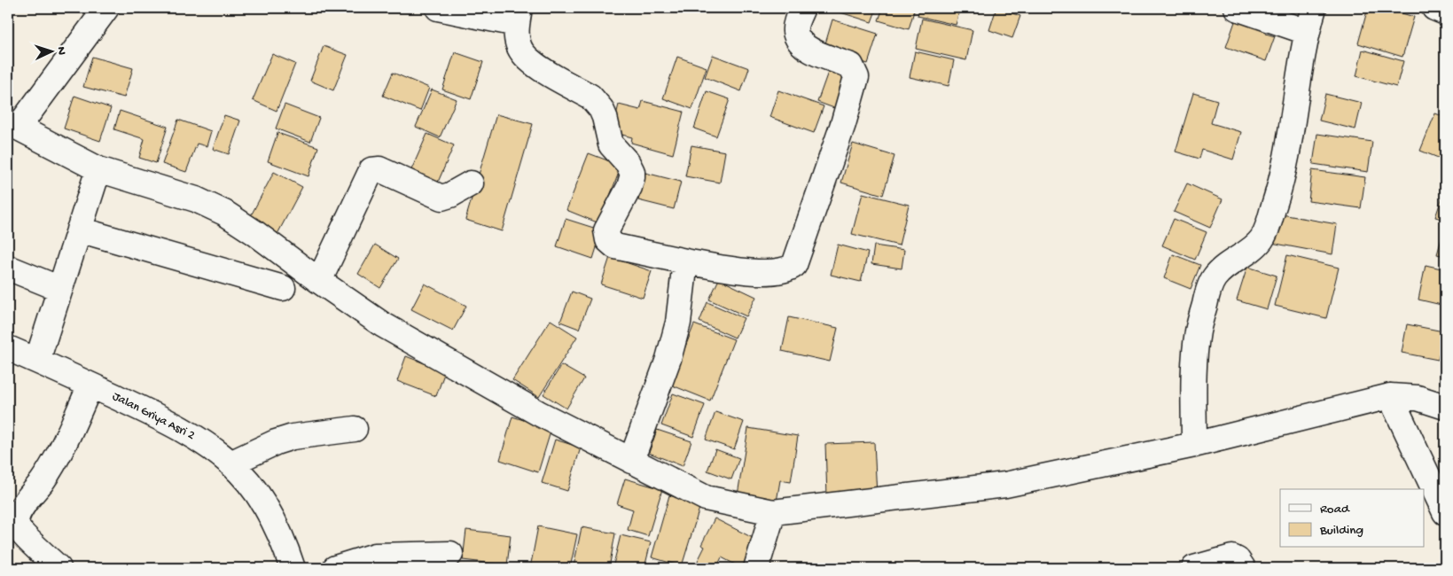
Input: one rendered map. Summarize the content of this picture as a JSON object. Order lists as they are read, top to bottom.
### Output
{
  "streets": {
    "street": ["Jalan Griya Asri 2"]
  },
  "legend": ["Road", "Building"],
  "north": "right"
}
